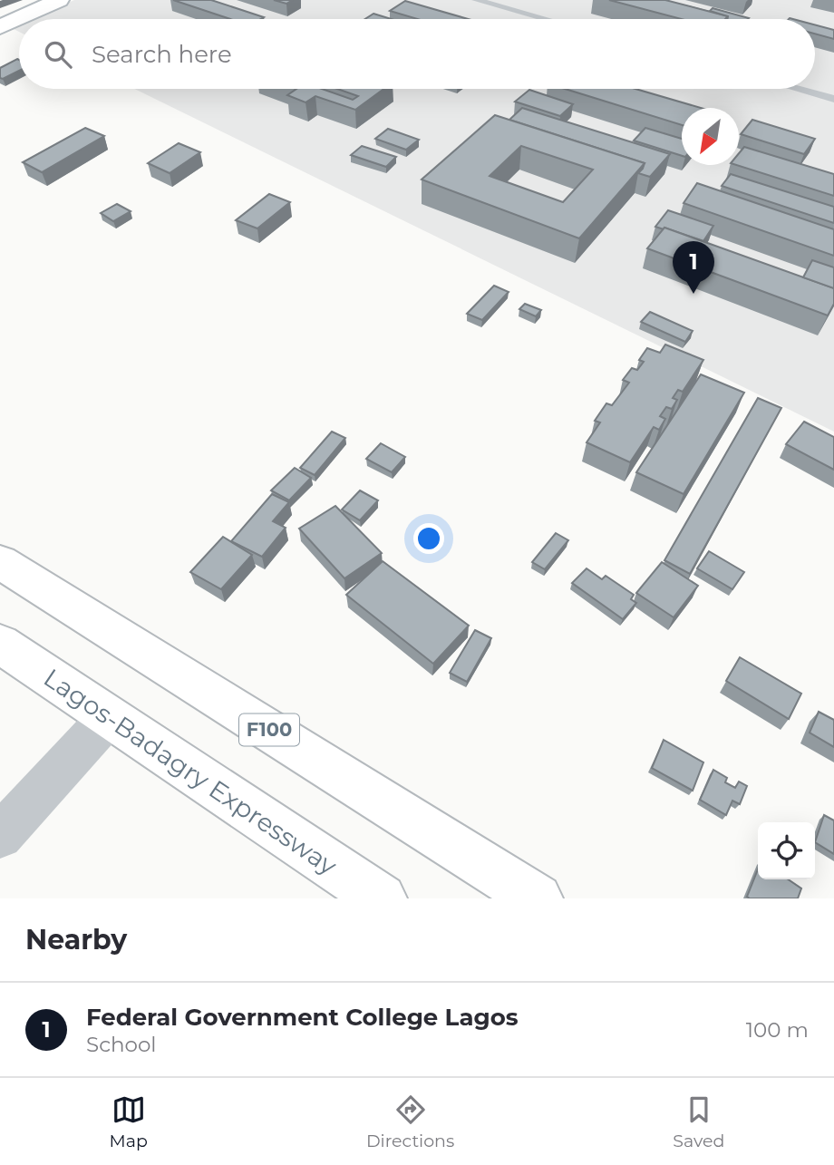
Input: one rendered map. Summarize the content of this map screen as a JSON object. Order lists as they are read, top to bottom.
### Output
{
  "streets": {
    "main road": ["F100", "Lagos-Badagry Expressway"]
  },
  "north": "bottom left",
  "page": {
    "search": "Search here",
    "pins": "1",
    "heading": "Nearby",
    "list": [
      {
        "mark": "1",
        "name": "Federal Government College Lagos",
        "note": "School",
        "value": "100 m"
      }
    ],
    "nav": ["Map", "Directions", "Saved"]
  }
}
